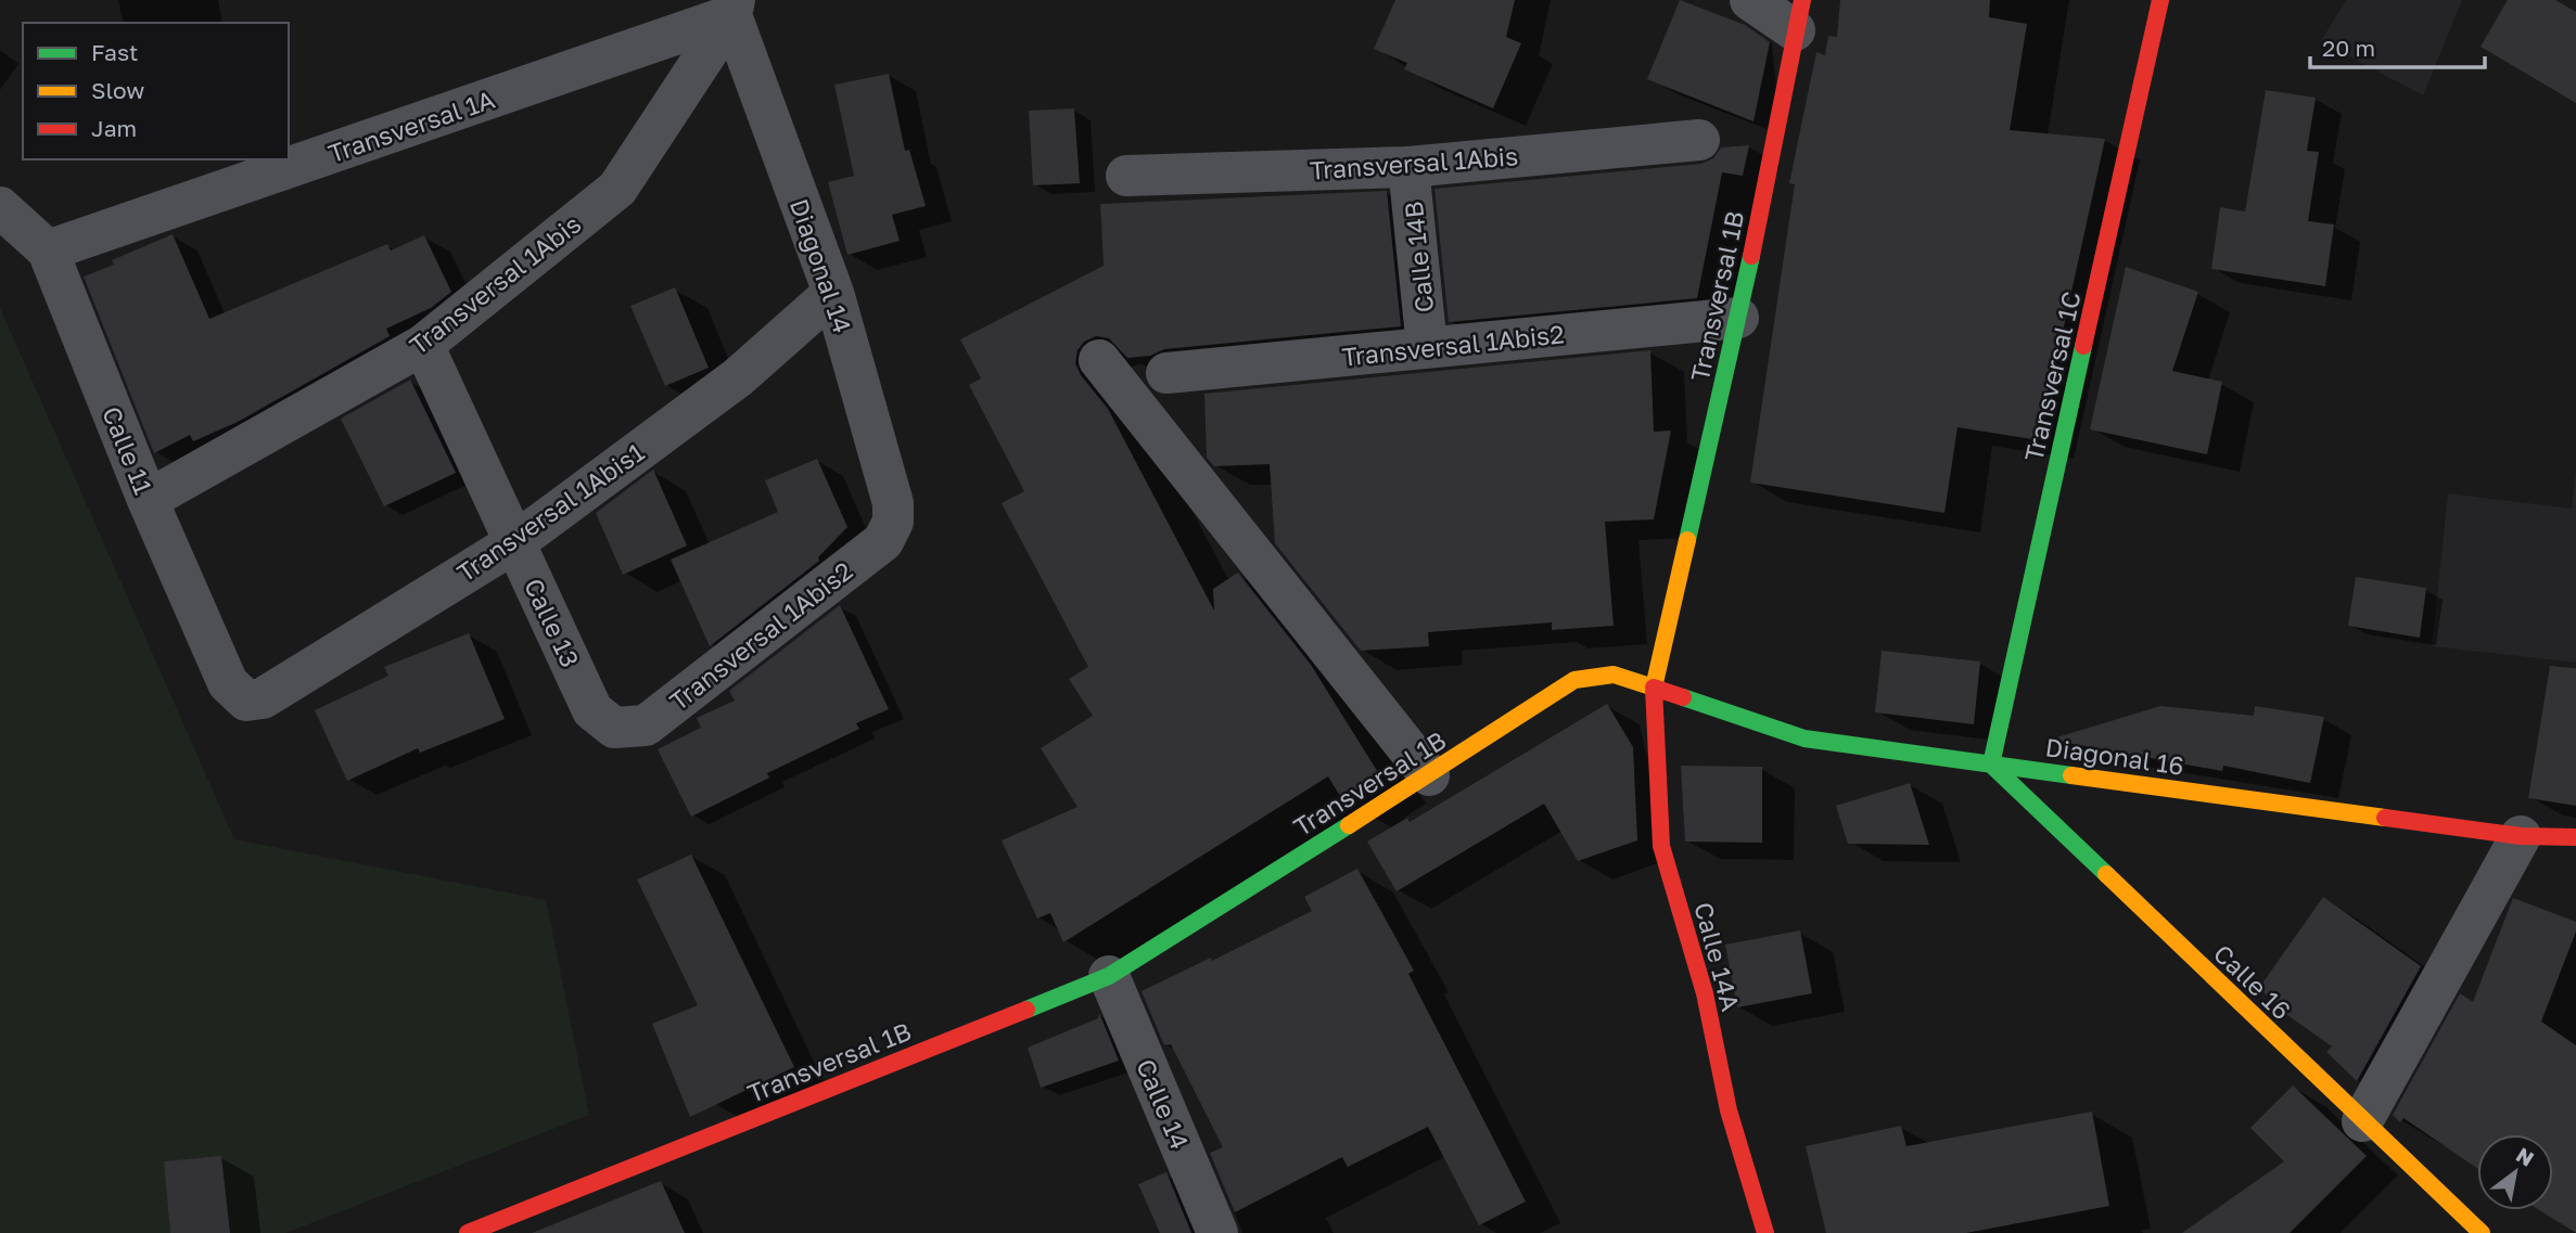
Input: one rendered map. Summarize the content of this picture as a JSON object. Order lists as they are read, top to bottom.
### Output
{
  "streets": {
    "street": [
      "Transversal 1A",
      "Transversal 1Abis",
      "Calle 14B",
      "Diagonal 14",
      "Transversal 1B",
      "Transversal 1Abis2",
      "Transversal 1C",
      "Calle 11",
      "Transversal 1Abis1",
      "Calle 13",
      "Diagonal 16",
      "Calle 14A",
      "Calle 16",
      "Calle 14"
    ]
  },
  "crossings": [
    ["Transversal 1A", "Transversal 1Abis"],
    ["Transversal 1A", "Diagonal 14"],
    ["Transversal 1A", "Calle 11"],
    ["Transversal 1Abis", "Calle 14B"],
    ["Transversal 1Abis", "Diagonal 14"],
    ["Transversal 1Abis", "Calle 11"],
    ["Transversal 1Abis", "Calle 13"],
    ["Calle 14B", "Transversal 1Abis2"],
    ["Diagonal 14", "Transversal 1Abis2"],
    ["Diagonal 14", "Transversal 1Abis1"],
    ["Transversal 1B", "Transversal 1Abis2"],
    ["Transversal 1B", "Diagonal 16"],
    ["Transversal 1B", "Calle 14A"],
    ["Transversal 1B", "Calle 14"],
    ["Transversal 1Abis2", "Calle 13"],
    ["Transversal 1C", "Diagonal 16"],
    ["Transversal 1C", "Calle 16"],
    ["Calle 11", "Transversal 1Abis1"],
    ["Transversal 1Abis1", "Calle 13"],
    ["Diagonal 16", "Calle 14A"],
    ["Diagonal 16", "Calle 16"]
  ],
  "legend": ["Fast", "Slow", "Jam"],
  "scale_bar": "20 m",
  "north": "top right"
}
